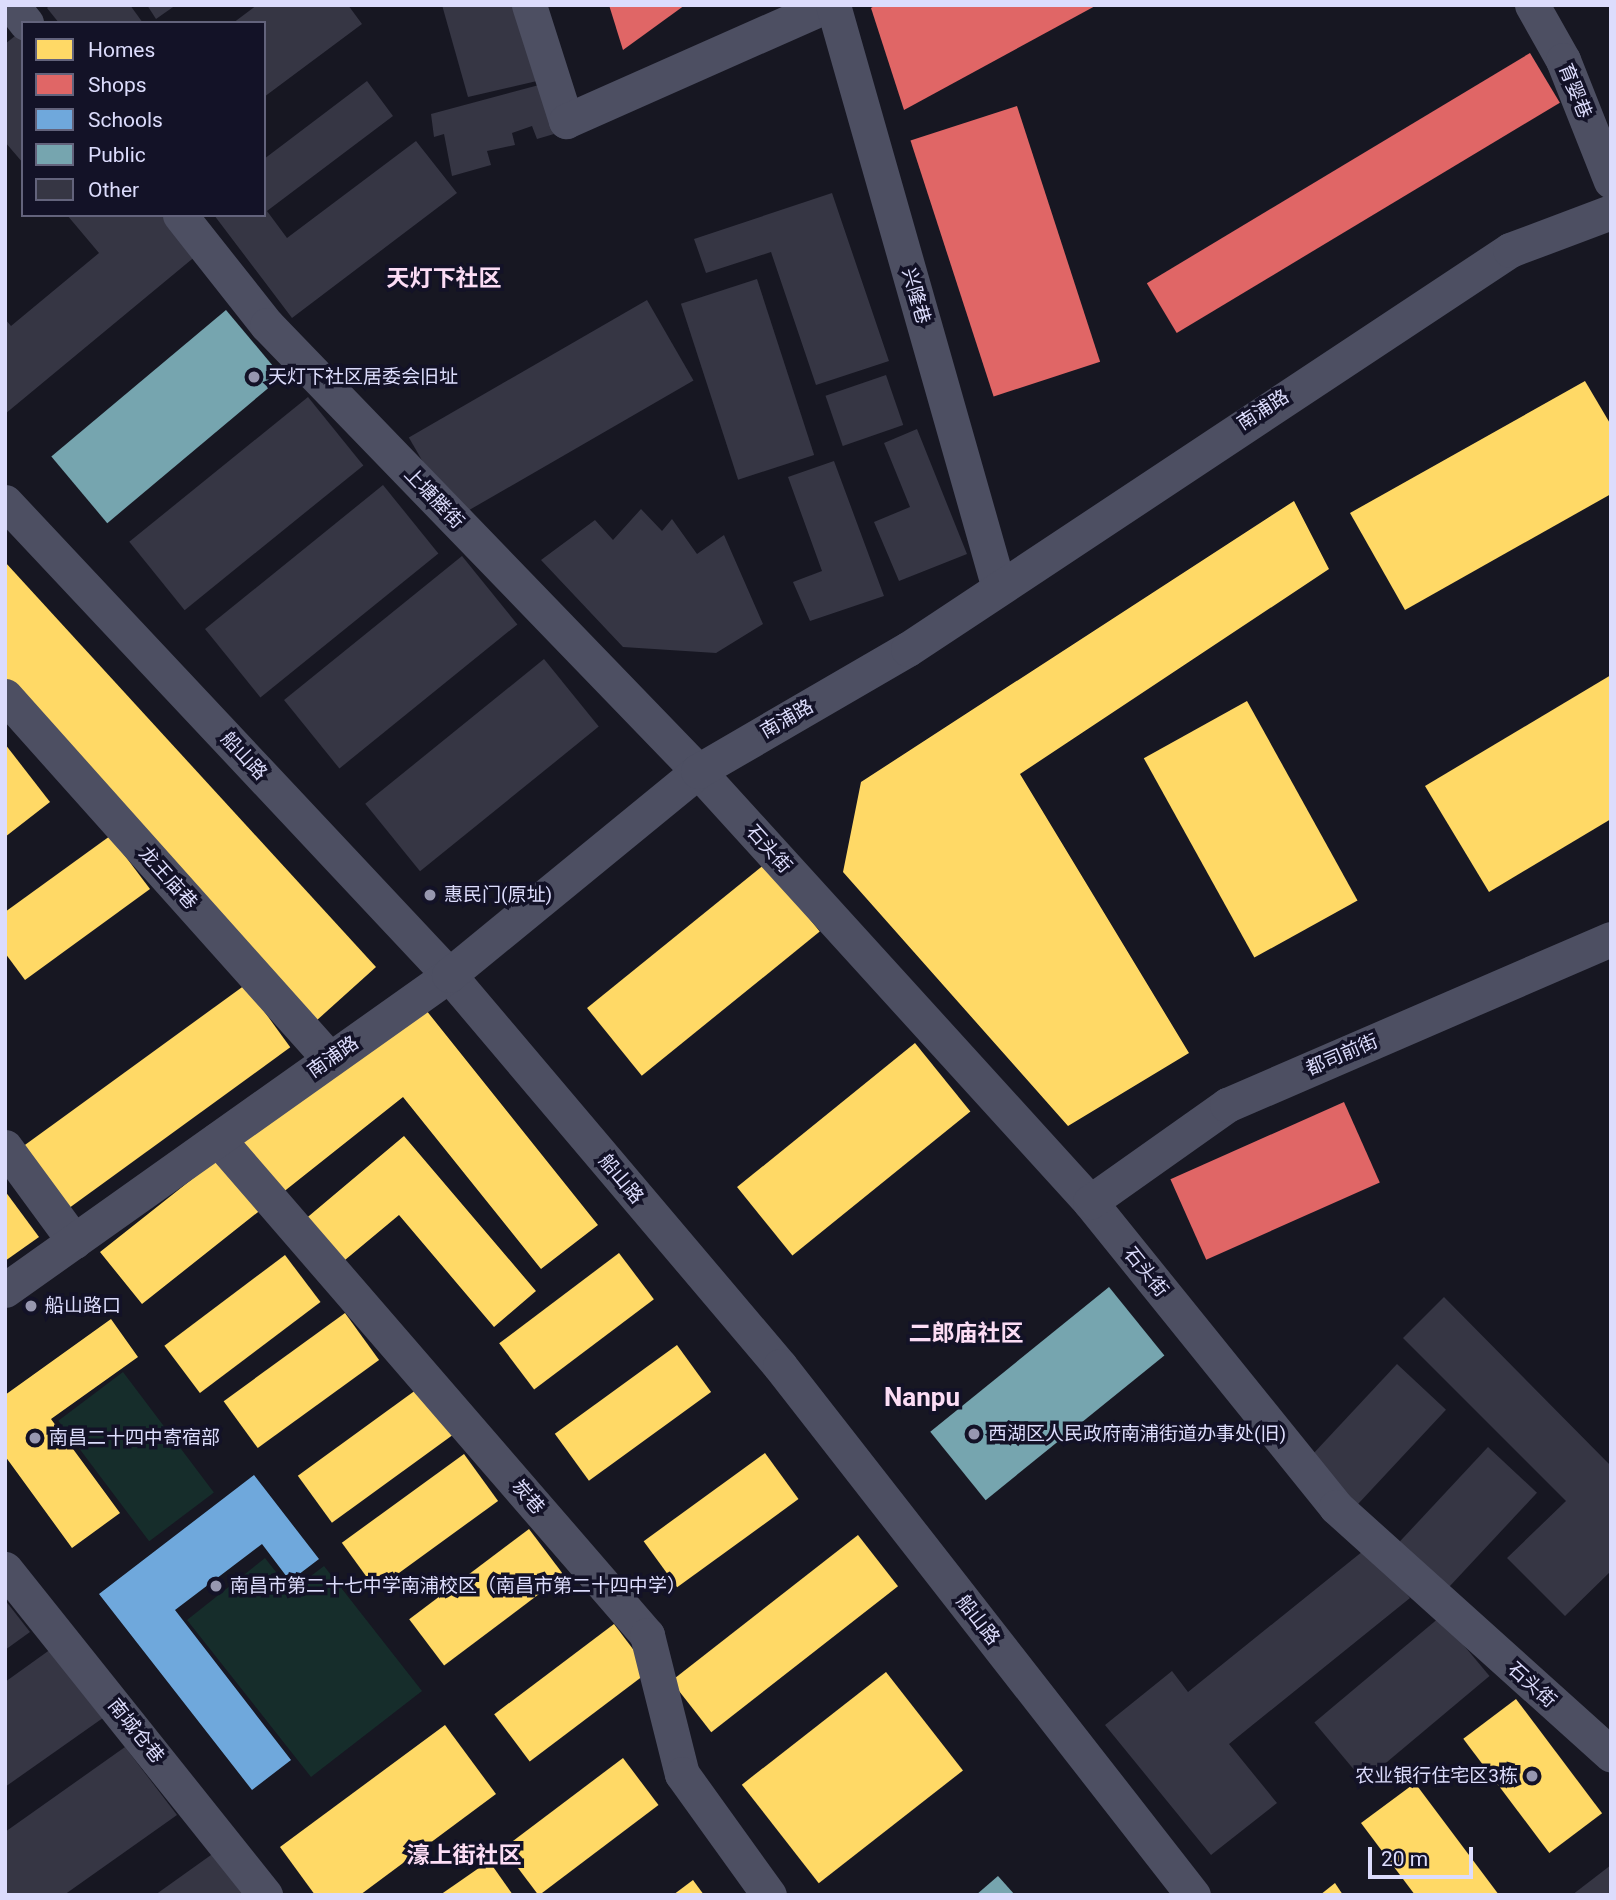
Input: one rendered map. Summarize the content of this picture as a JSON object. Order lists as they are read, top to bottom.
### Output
{
  "streets": {
    "street": [
      "育婴巷",
      "兴隆巷",
      "南浦路",
      "上塘塍街",
      "船山路",
      "石头街",
      "龙王庙巷",
      "都司前街",
      "炭巷",
      "南城仓巷"
    ]
  },
  "crossings": [
    ["兴隆巷", "南浦路"],
    ["南浦路", "上塘塍街"],
    ["南浦路", "船山路"],
    ["南浦路", "石头街"],
    ["南浦路", "龙王庙巷"],
    ["南浦路", "炭巷"],
    ["上塘塍街", "石头街"],
    ["石头街", "都司前街"]
  ],
  "districts": [
    "天灯下社区",
    "二郎庙社区",
    "Nanpu",
    "濠上街社区"
  ],
  "places": [
    "天灯下社区居委会旧址",
    "惠民门(原址)",
    "船山路口",
    "西湖区人民政府南浦街道办事处(旧)",
    "南昌二十四中寄宿部",
    "南昌市第二十七中学南浦校区（南昌市第二十四中学）",
    "农业银行住宅区3栋"
  ],
  "legend": [
    "Homes",
    "Shops",
    "Schools",
    "Public",
    "Other"
  ],
  "scale_bar": "20 m"
}
